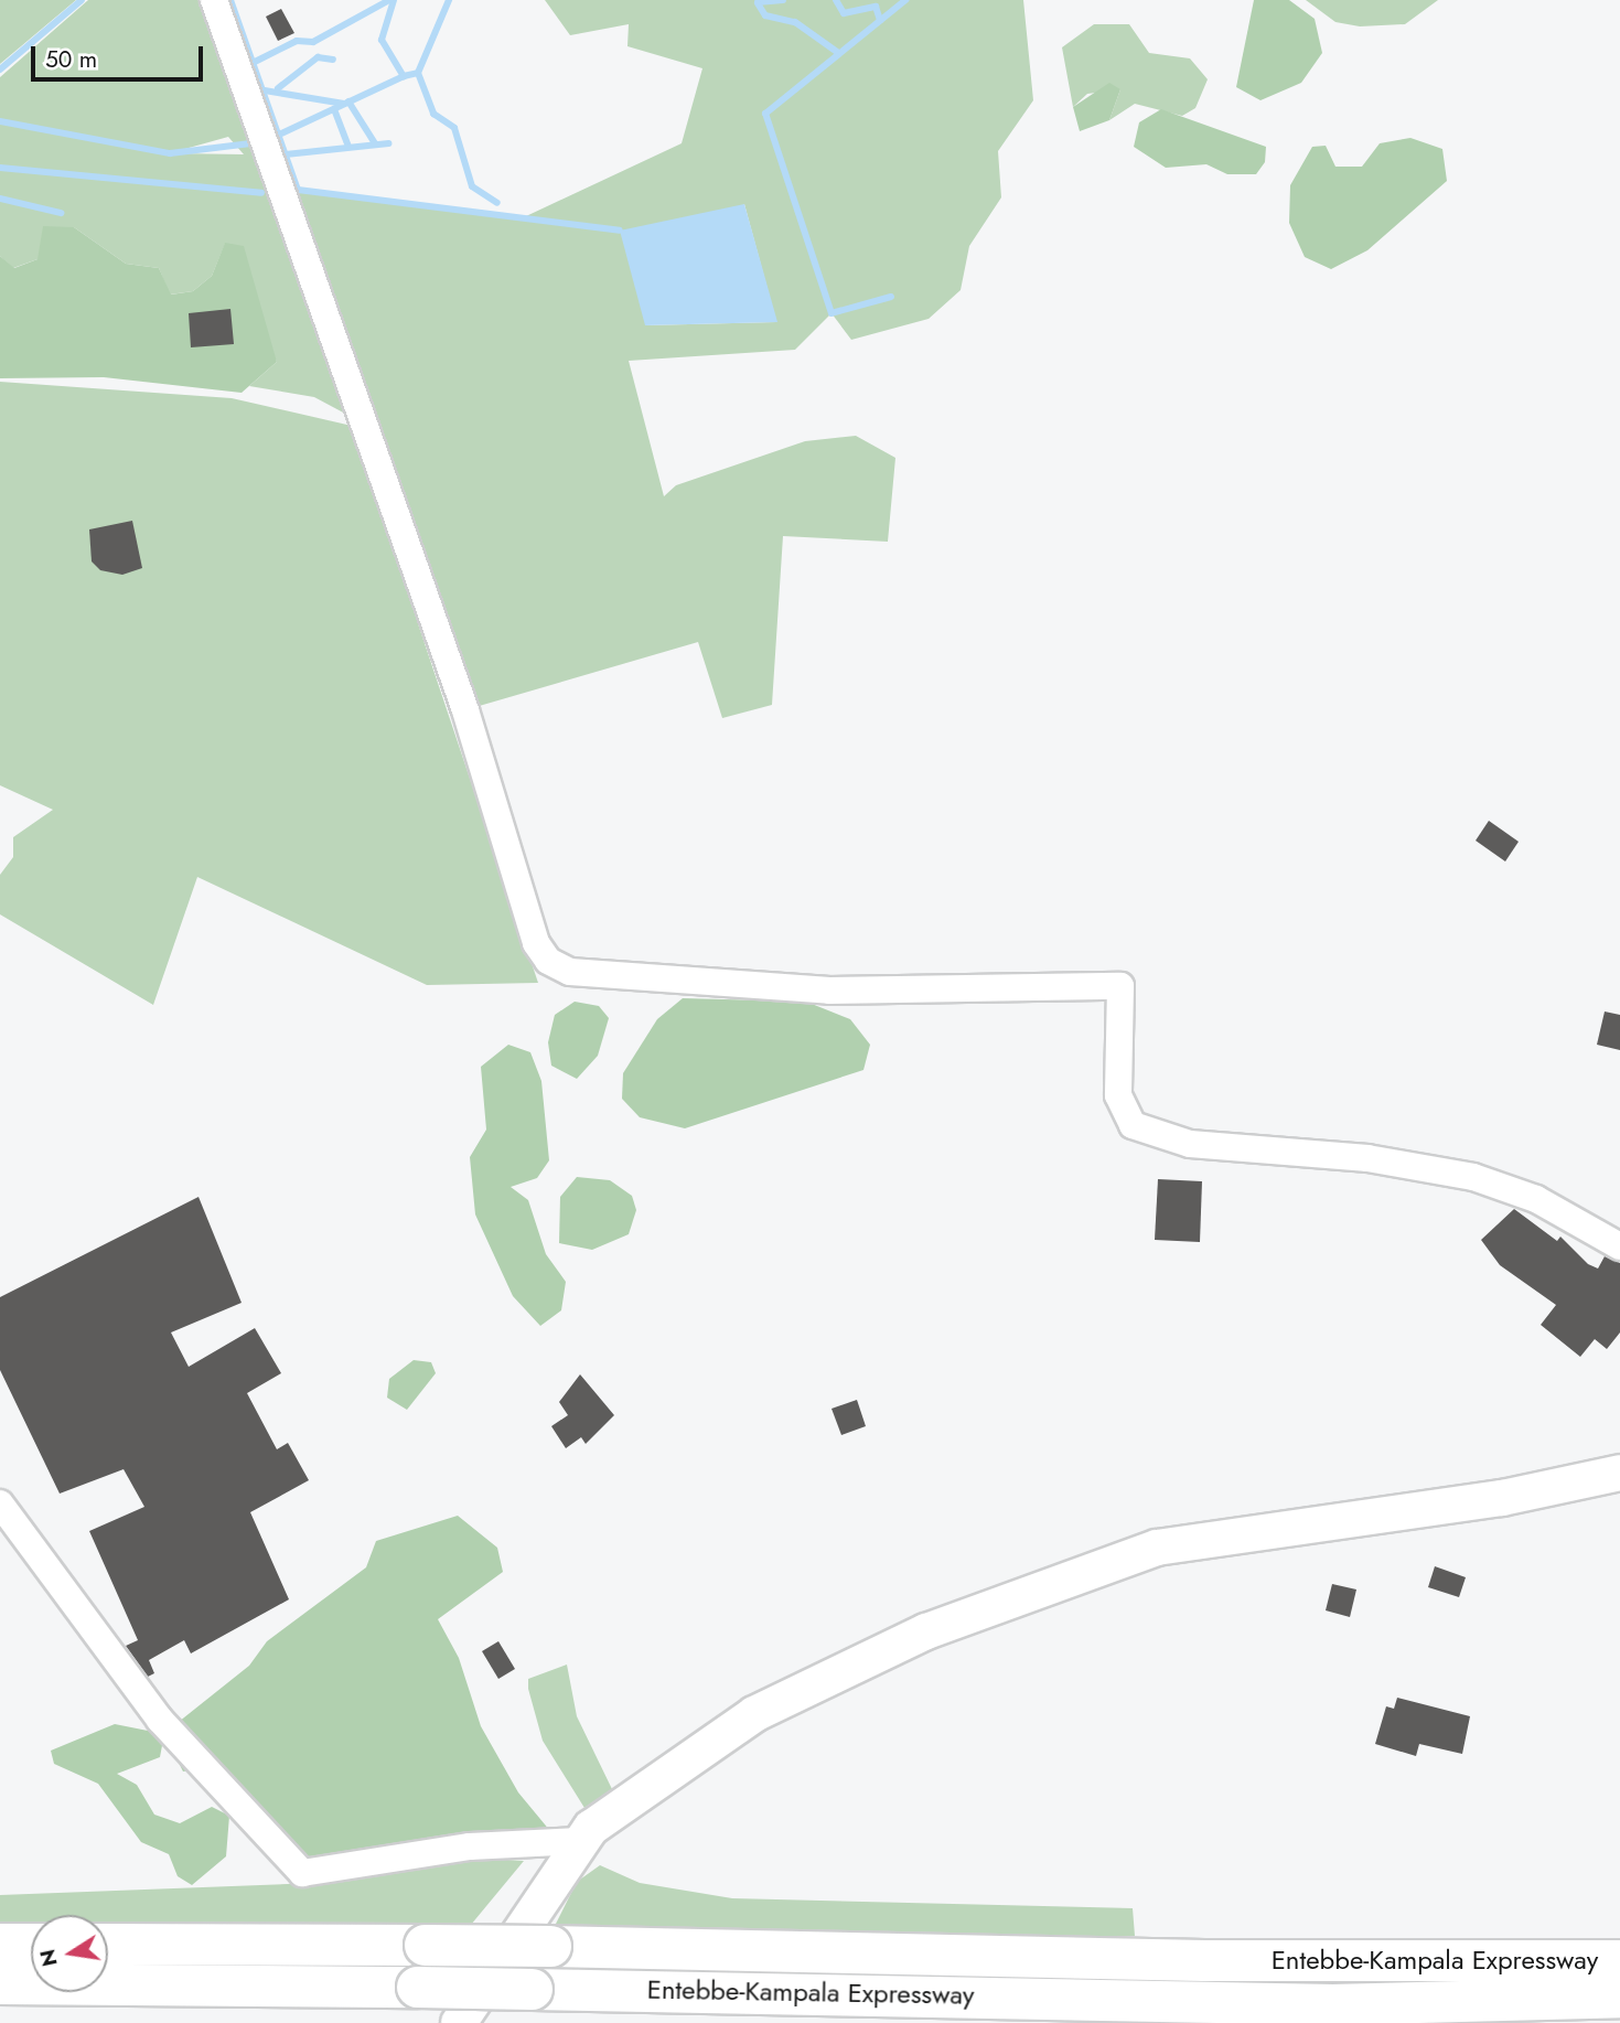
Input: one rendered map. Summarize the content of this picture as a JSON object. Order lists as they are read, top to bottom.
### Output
{
  "streets": {
    "highway": ["Entebbe-Kampala Expressway"]
  },
  "scale_bar": "50 m",
  "north": "left"
}
